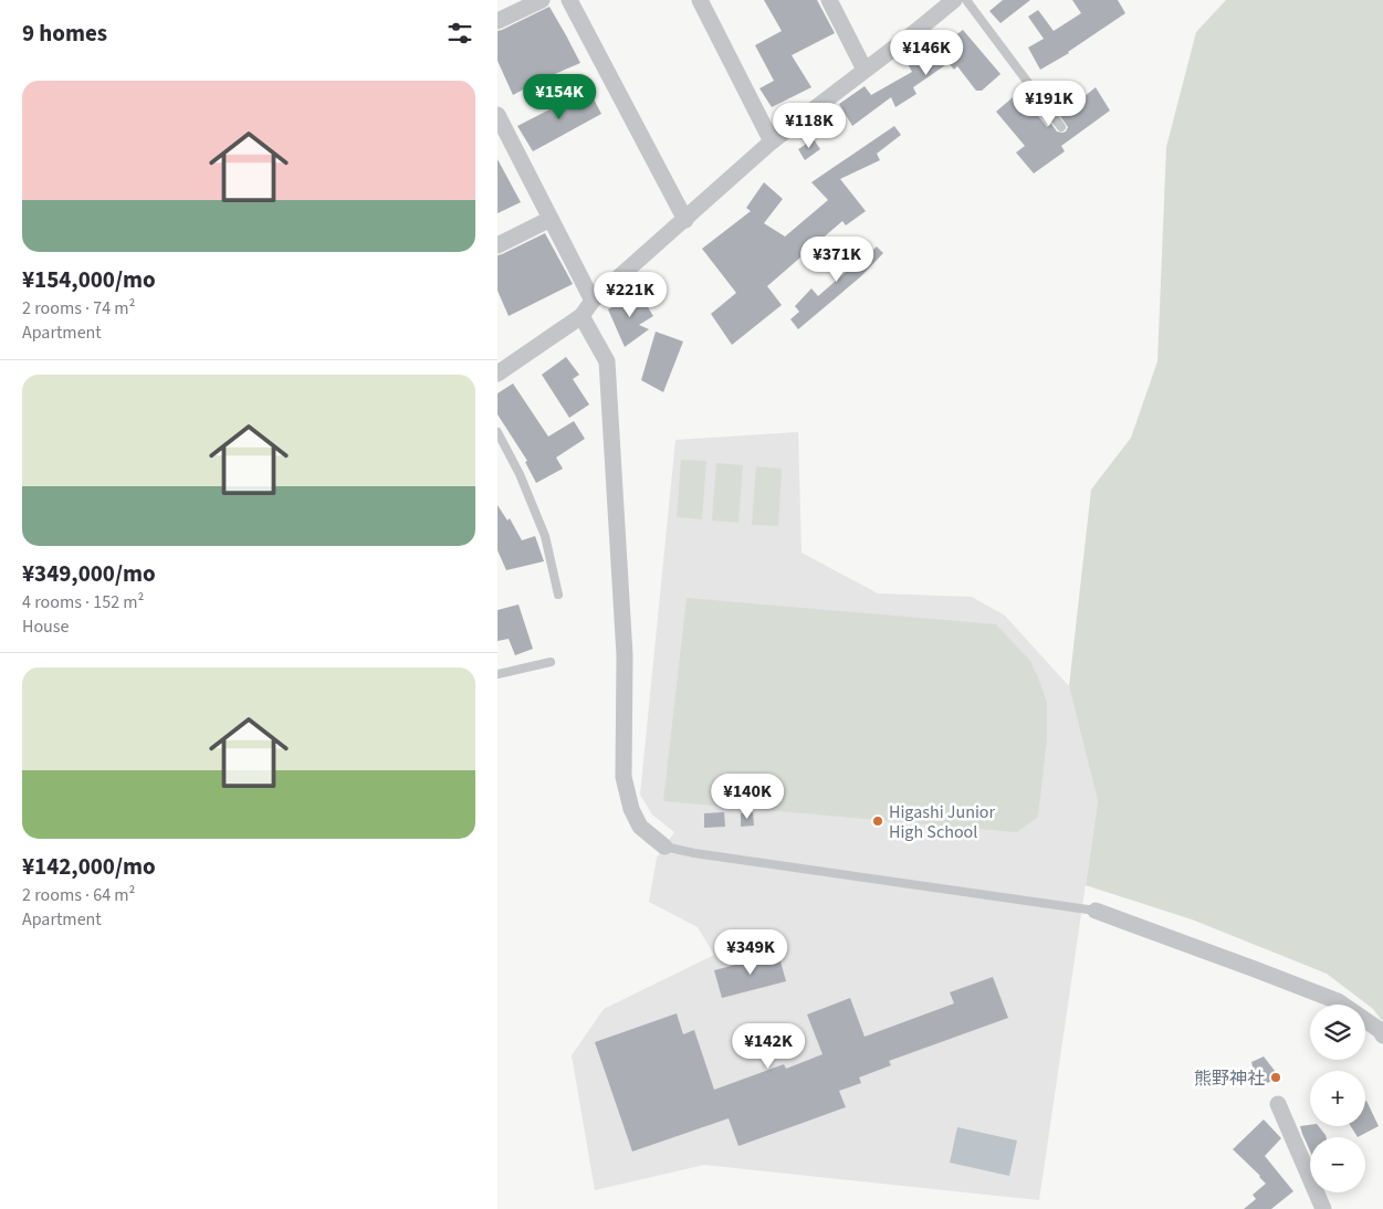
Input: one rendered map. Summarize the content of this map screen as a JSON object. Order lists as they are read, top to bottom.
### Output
{
  "places": ["Higashi Junior High School", "熊野神社"],
  "page": {
    "heading": "9 homes",
    "price": [
      "¥146K",
      "¥154K",
      "¥191K",
      "¥118K",
      "¥371K",
      "¥221K",
      "¥140K",
      "¥349K",
      "¥142K"
    ],
    "list": [
      {
        "name": "¥154,000/mo",
        "note": "2 rooms · 74 m² · Apartment"
      },
      {
        "name": "¥349,000/mo",
        "note": "4 rooms · 152 m² · House"
      },
      {
        "name": "¥142,000/mo",
        "note": "2 rooms · 64 m² · Apartment"
      }
    ],
    "map_buttons": ["+", "−"]
  }
}
